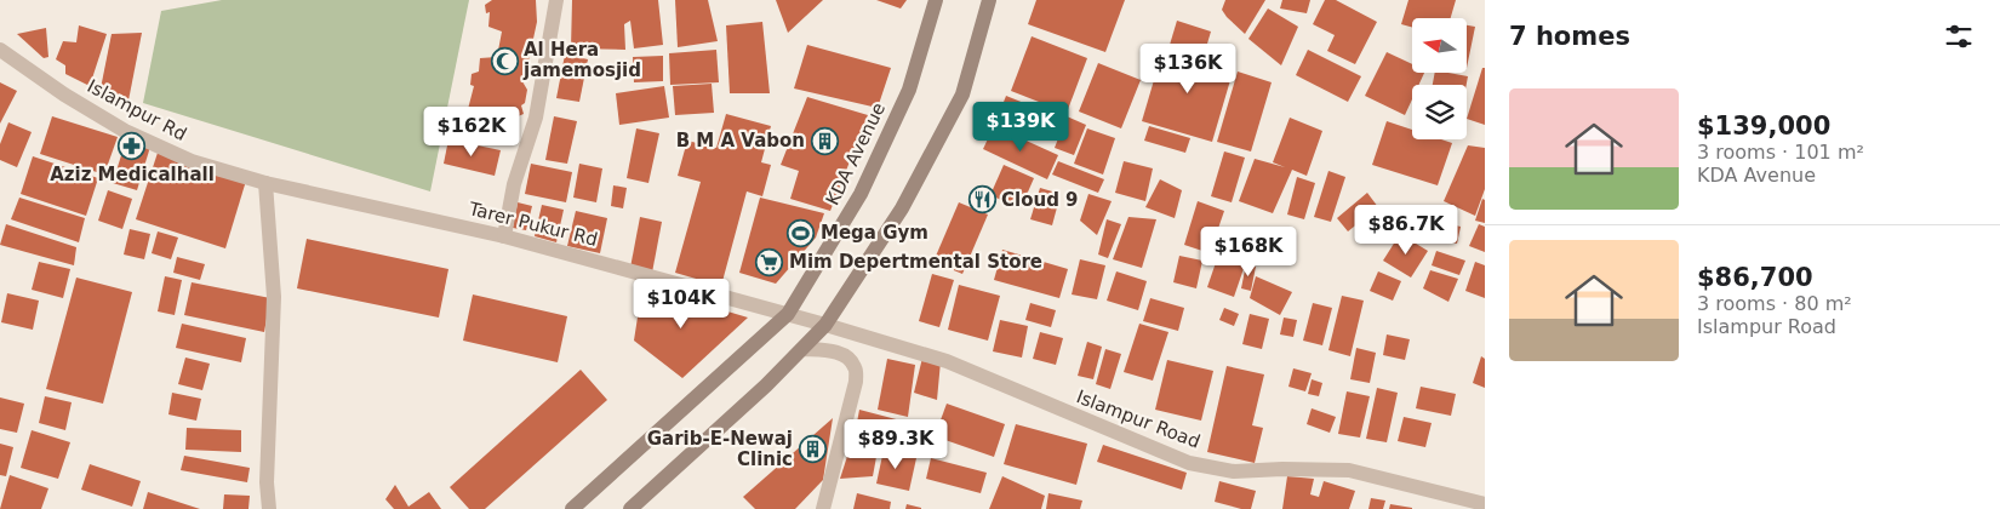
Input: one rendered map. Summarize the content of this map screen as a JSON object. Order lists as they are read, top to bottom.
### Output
{
  "streets": {
    "main road": ["KDA Avenue"],
    "street": ["Islampur Rd", "Tarer Pukur Rd", "Islampur Road"]
  },
  "crossings": [
    ["Islampur Rd", "Tarer Pukur Rd"],
    ["KDA Avenue", "Tarer Pukur Rd"],
    ["Tarer Pukur Rd", "Islampur Road"]
  ],
  "places": {
    "mosque": ["Al Hera jamemosjid"],
    "building": ["B M A Vabon", "Garib-E-Newaj Clinic"],
    "pharmacy": ["Aziz Medicalhall"],
    "restaurant": ["Cloud 9"],
    "sports": ["Mega Gym"],
    "supermarket": ["Mim Depertmental Store"]
  },
  "north": "left",
  "page": {
    "heading": "7 homes",
    "price": [
      "$136K",
      "$139K",
      "$162K",
      "$86.7K",
      "$168K",
      "$104K",
      "$89.3K"
    ],
    "list": [
      {
        "name": "$139,000",
        "note": "3 rooms · 101 m² · KDA Avenue"
      },
      {
        "name": "$86,700",
        "note": "3 rooms · 80 m² · Islampur Road"
      }
    ]
  }
}
